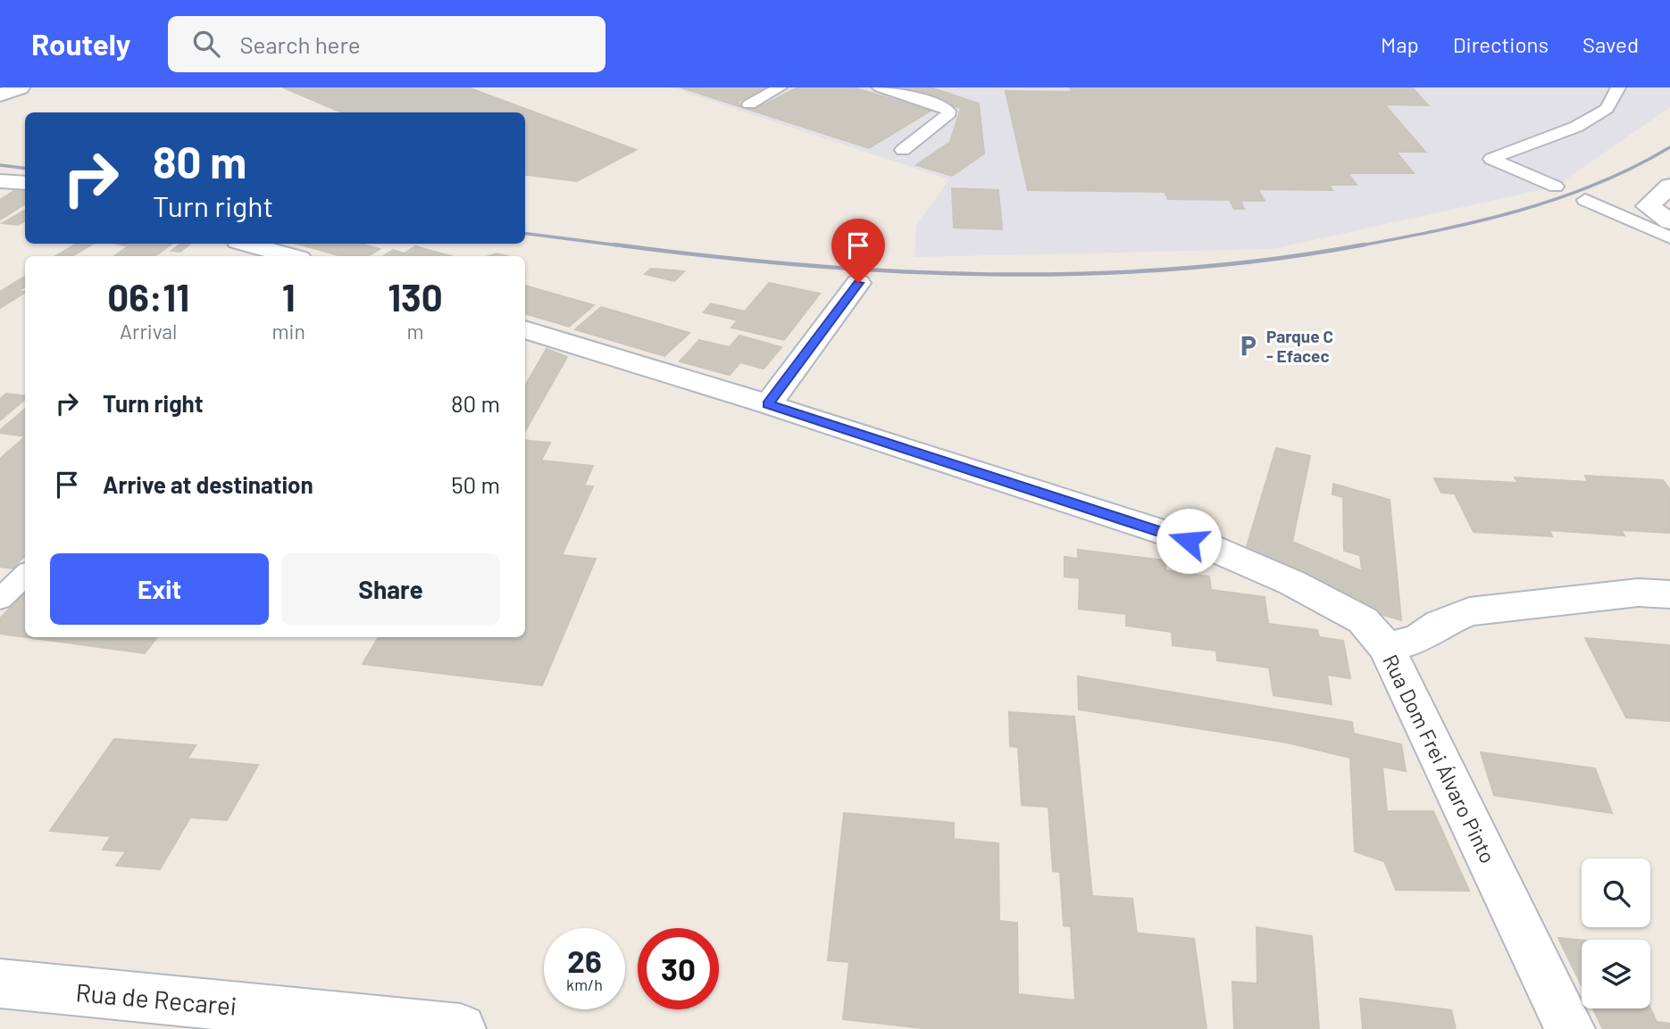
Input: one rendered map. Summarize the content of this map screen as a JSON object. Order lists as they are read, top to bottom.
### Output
{
  "streets": {
    "street": ["Rua Dom Frei Álvaro Pinto", "Rua de Recarei"]
  },
  "places": {
    "parking": ["Parque C - Efacec"]
  },
  "page": {
    "header": "Routely",
    "search": "Search here",
    "nav": ["Map", "Directions", "Saved"],
    "turn": ["80 m", "Turn right"],
    "eta": [
      "06:11",
      "Arrival",
      "1",
      "min",
      "130",
      "m"
    ],
    "list": [
      {
        "name": "Turn right",
        "value": "80 m"
      },
      {
        "name": "Arrive at destination",
        "value": "50 m"
      }
    ],
    "buttons": ["Exit", "Share"],
    "speed": "26 km/h",
    "limit": "30"
  }
}
